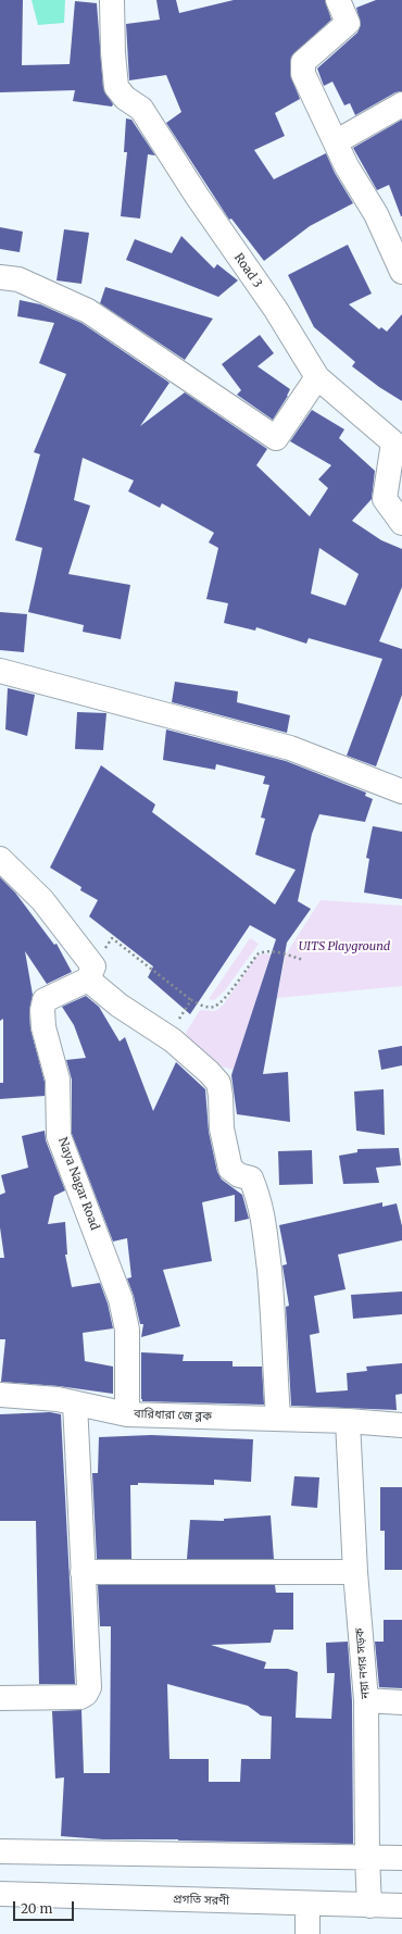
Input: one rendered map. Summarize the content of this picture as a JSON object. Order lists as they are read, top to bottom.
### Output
{
  "streets": {
    "street": [
      "Road 3",
      "Naya Nagar Road",
      "বারিধারা জে ব্লক",
      "নয়া নগর সড়ক",
      "প্রগতি সরণী"
    ]
  },
  "crossings": [
    ["Naya Nagar Road", "বারিধারা জে ব্লক"],
    ["বারিধারা জে ব্লক", "নয়া নগর সড়ক"],
    ["নয়া নগর সড়ক", "প্রগতি সরণী"]
  ],
  "parks": ["UITS Playground"],
  "scale_bar": "20 m"
}
